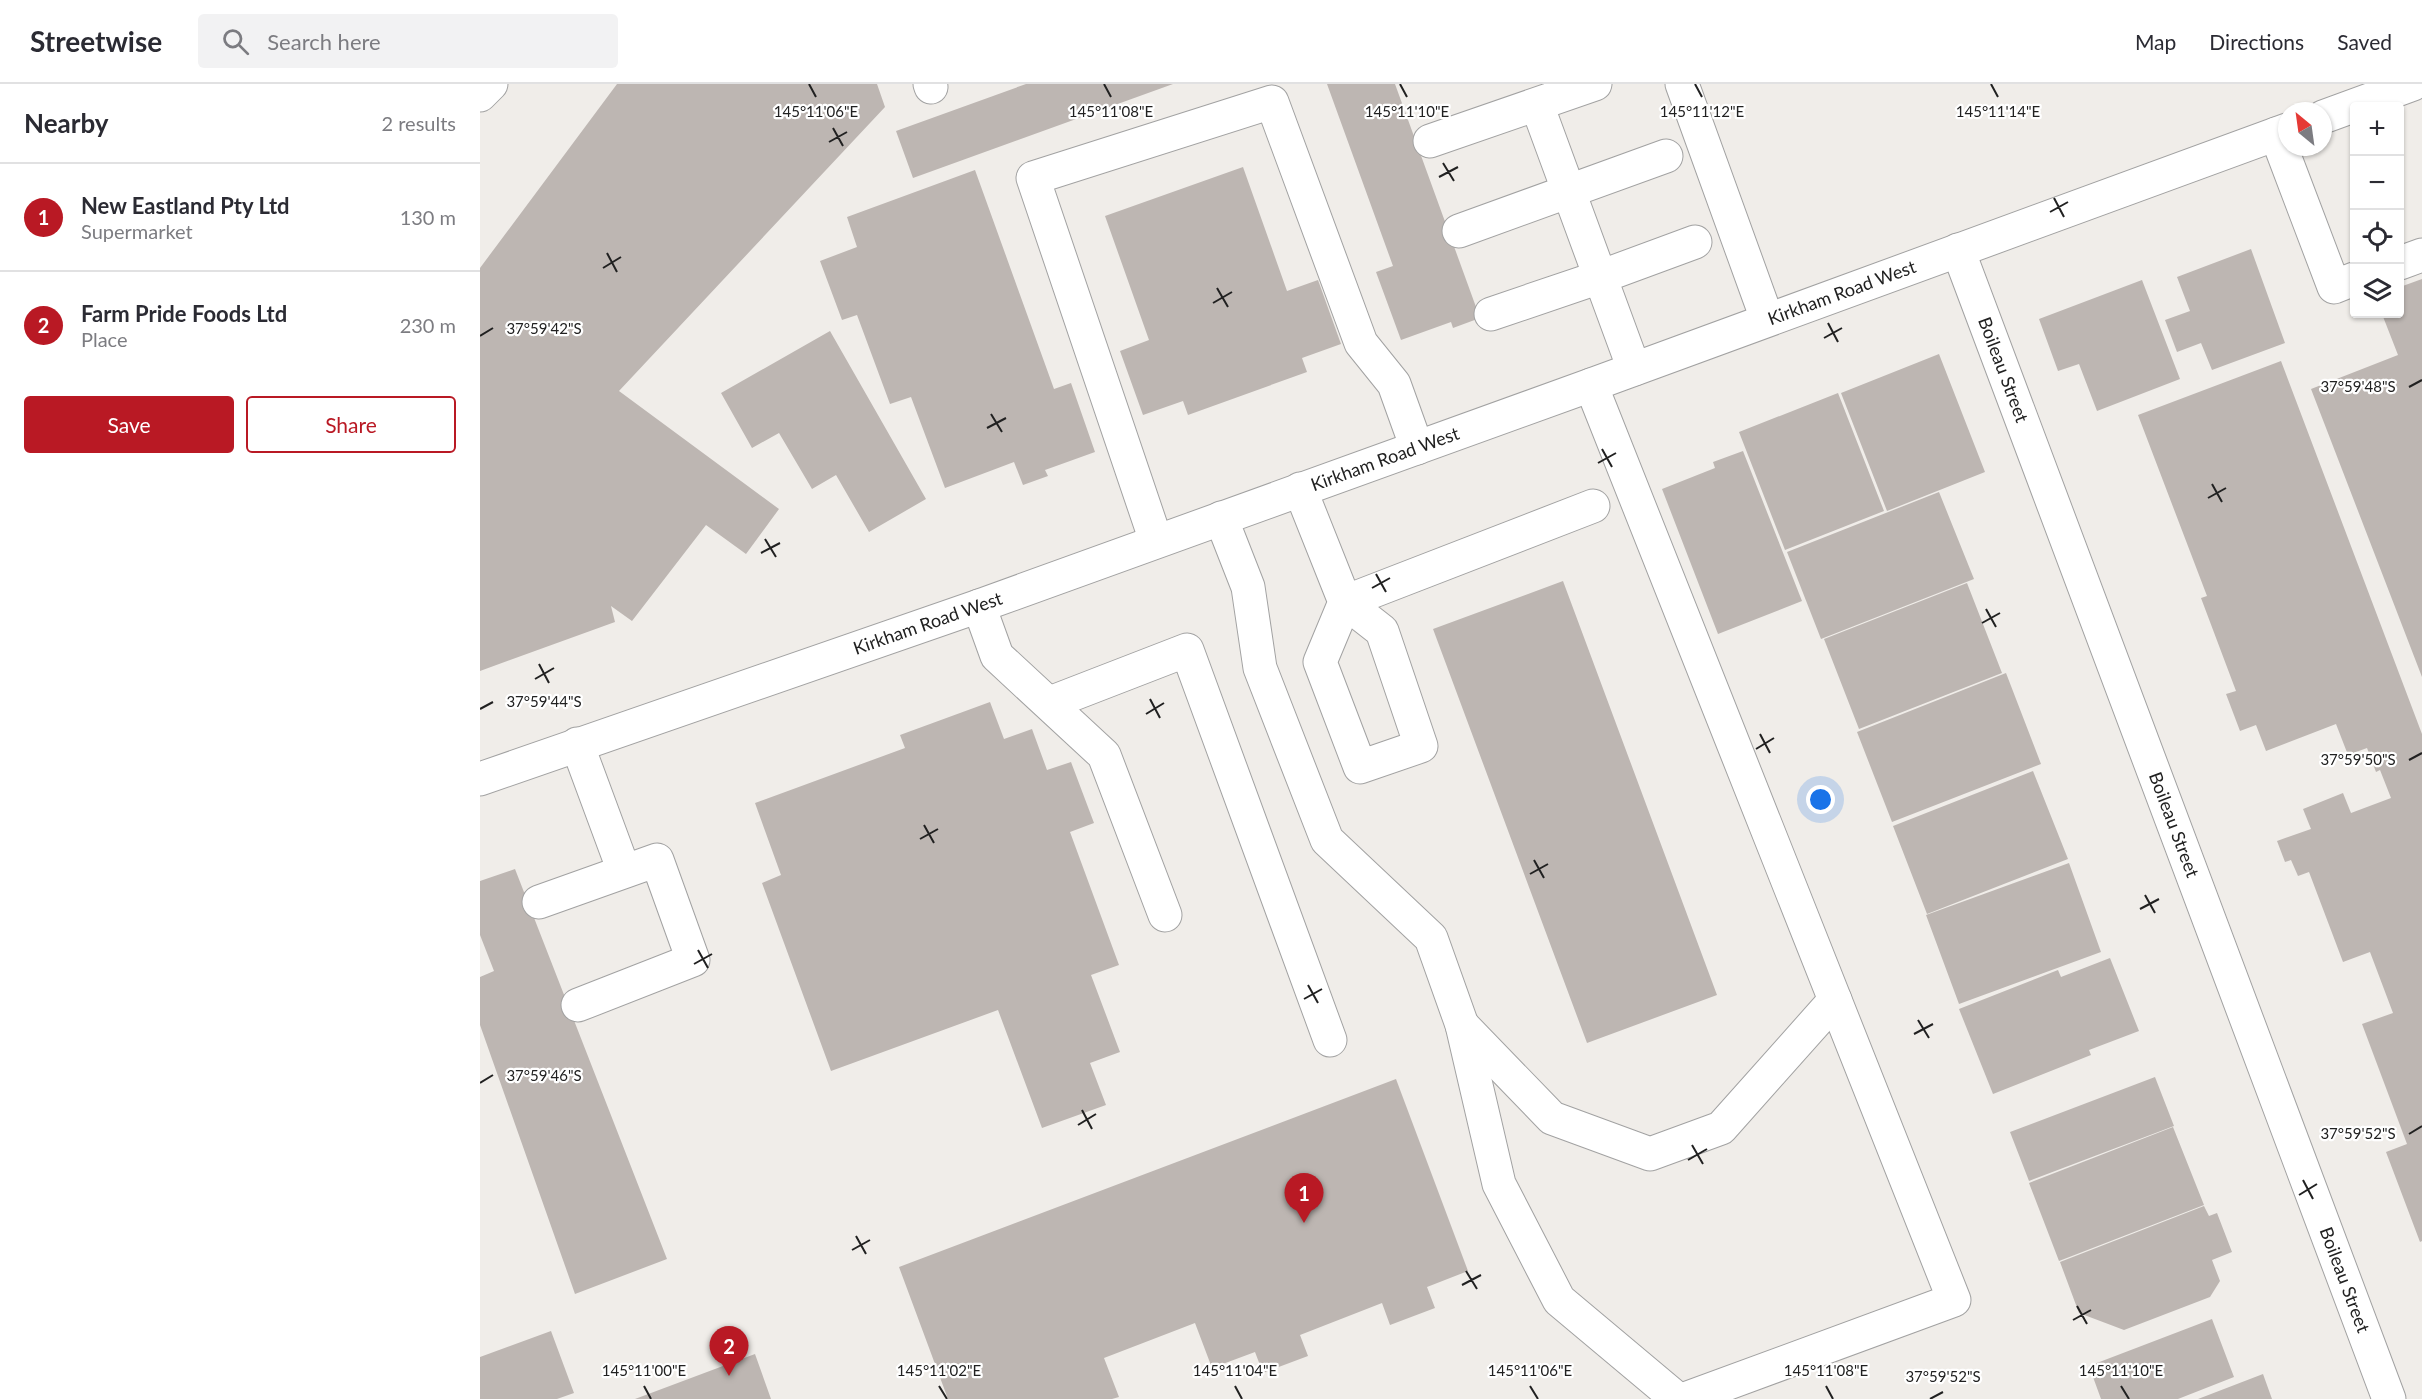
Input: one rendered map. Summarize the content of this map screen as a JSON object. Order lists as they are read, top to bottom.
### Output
{
  "streets": {
    "street": ["Kirkham Road West", "Boileau Street"]
  },
  "crossings": [
    ["Kirkham Road West", "Boileau Street"]
  ],
  "north": "top left",
  "page": {
    "header": "Streetwise",
    "search": "Search here",
    "nav": ["Map", "Directions", "Saved"],
    "heading": ["Nearby", "2 results"],
    "map_buttons": ["+", "−"],
    "list": [
      {
        "mark": "1",
        "name": "New Eastland Pty Ltd",
        "note": "Supermarket",
        "value": "130 m"
      },
      {
        "mark": "2",
        "name": "Farm Pride Foods Ltd",
        "note": "Place",
        "value": "230 m"
      }
    ],
    "buttons": ["Save", "Share"],
    "pins": ["1", "2"]
  },
  "coordinates": [
    "145°11'06\"E",
    "145°11'08\"E",
    "145°11'10\"E",
    "145°11'12\"E",
    "145°11'14\"E",
    "37°59'42\"S",
    "37°59'48\"S",
    "37°59'44\"S",
    "37°59'50\"S",
    "37°59'46\"S",
    "37°59'52\"S",
    "145°11'00\"E",
    "145°11'02\"E",
    "145°11'04\"E"
  ]
}
